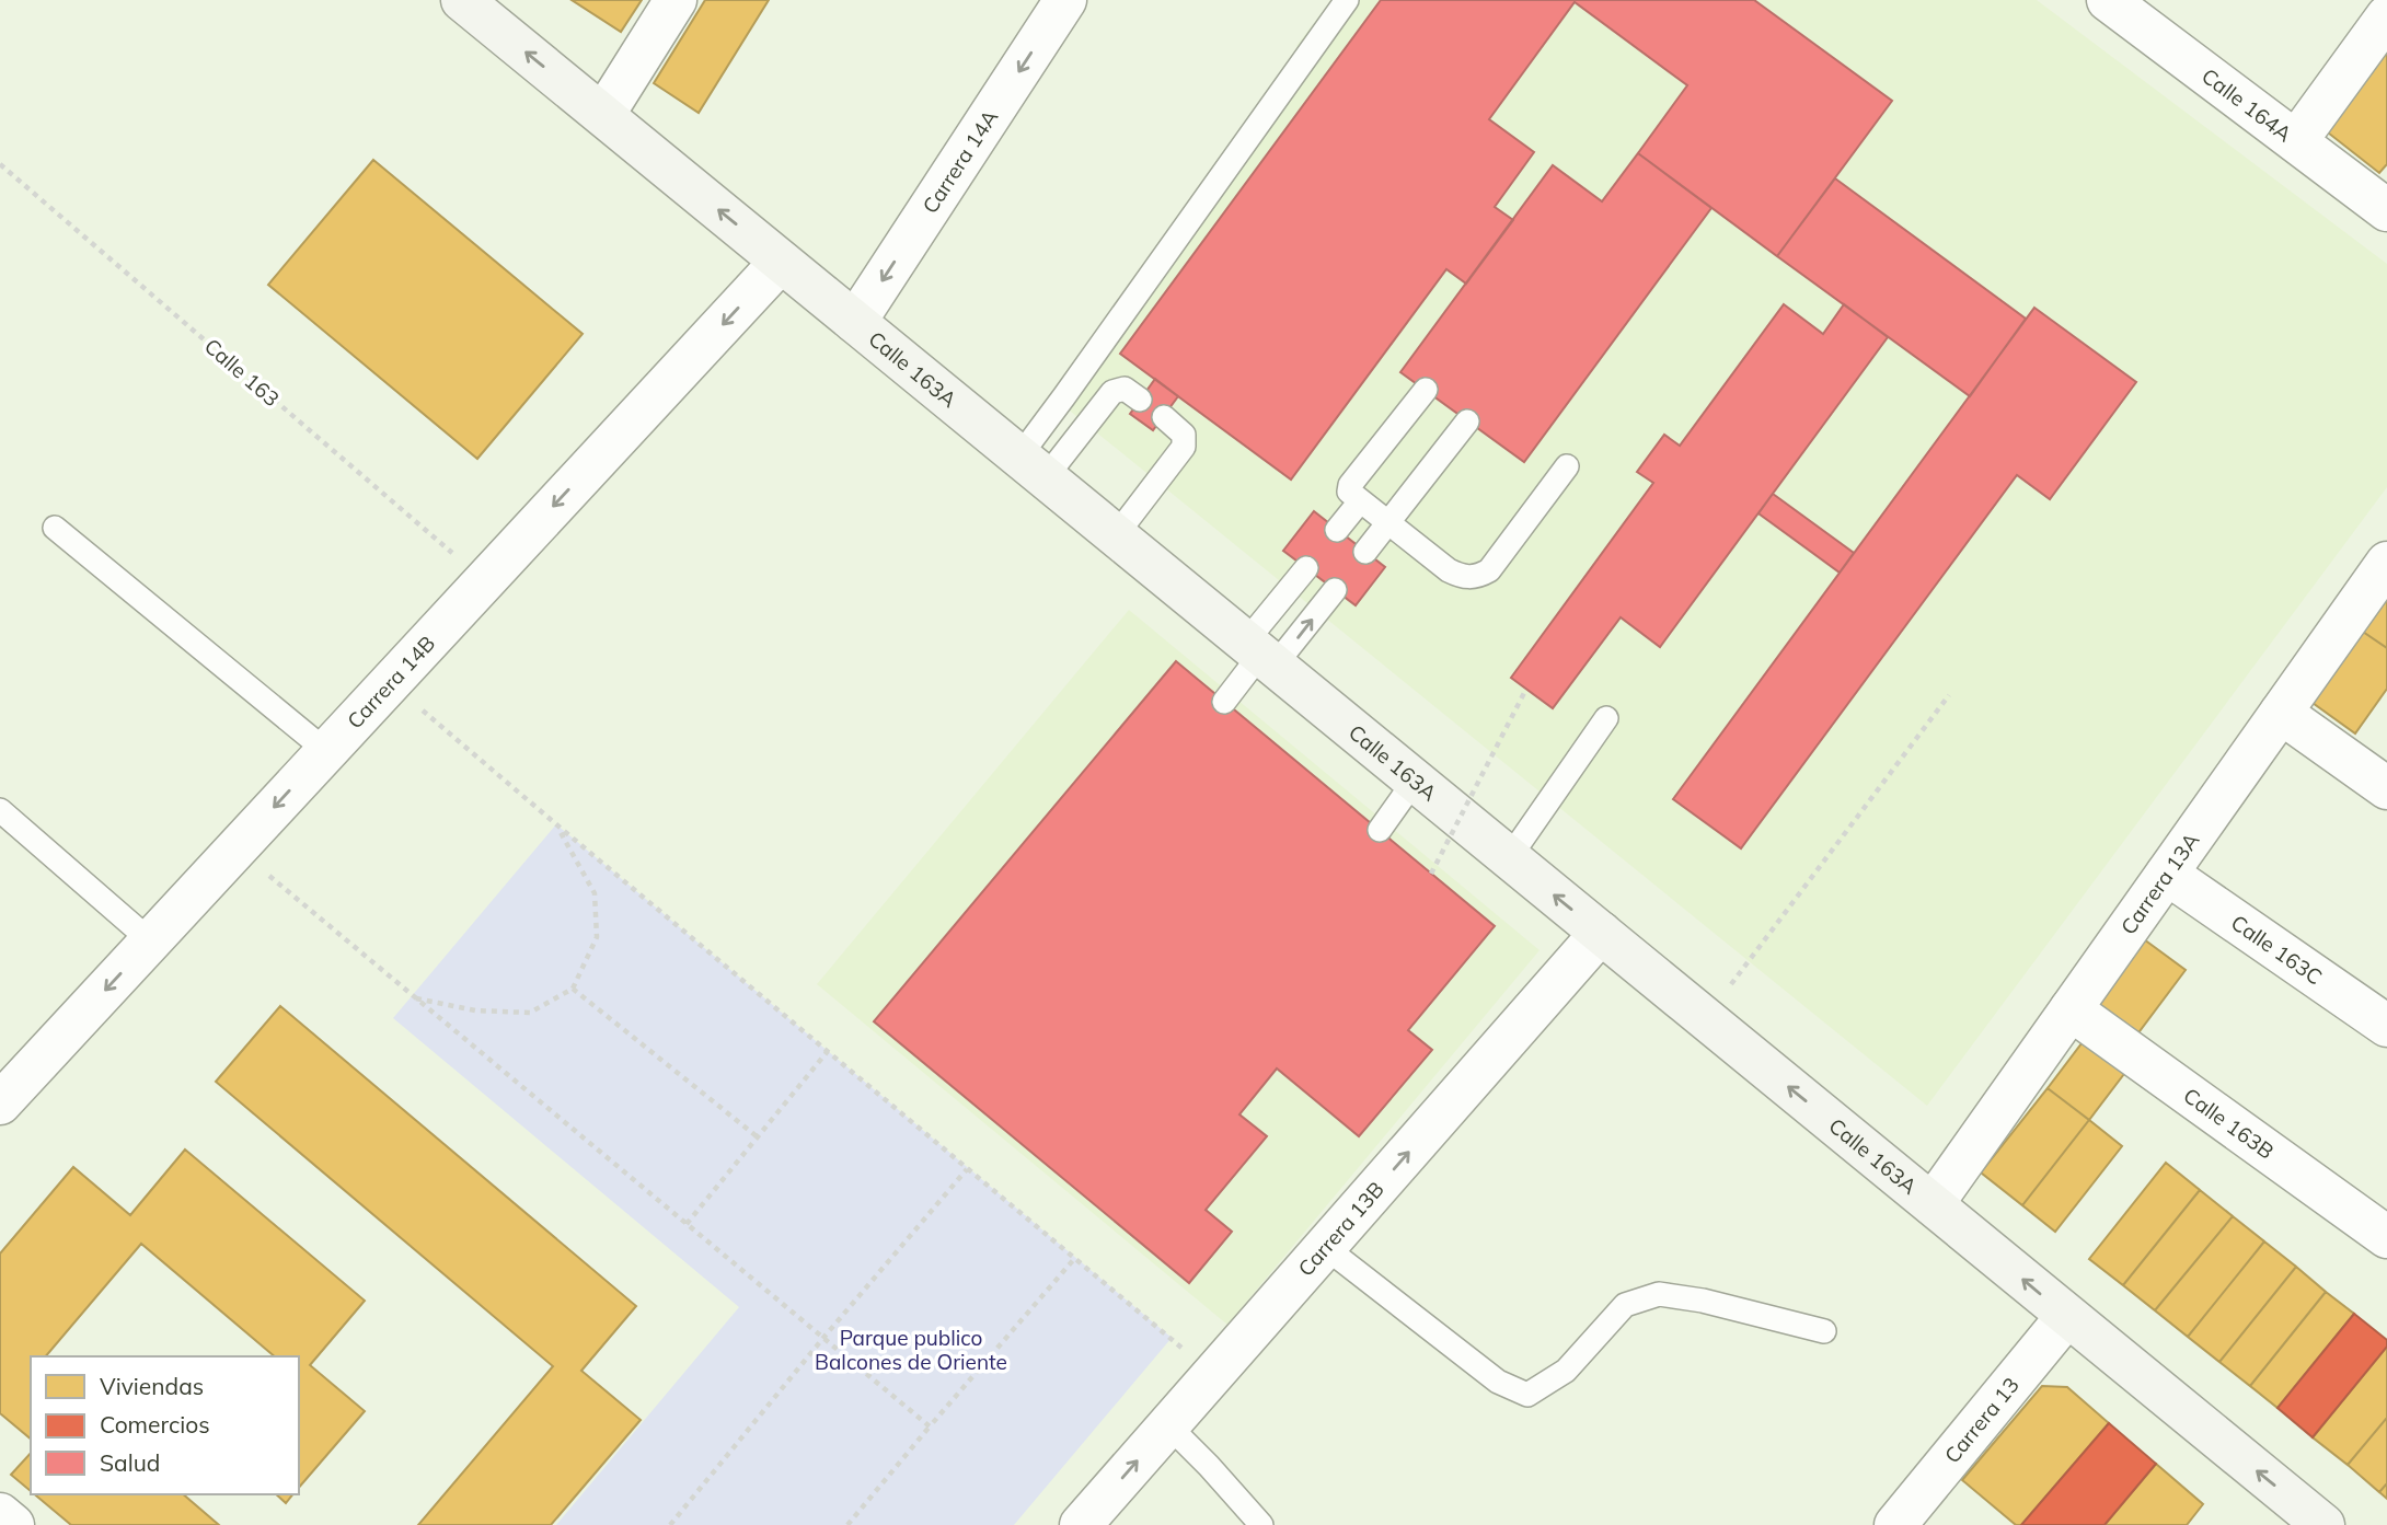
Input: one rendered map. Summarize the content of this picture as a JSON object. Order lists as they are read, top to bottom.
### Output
{
  "streets": {
    "main road": ["Calle 163A"],
    "street": [
      "Calle 164A",
      "Carrera 14A",
      "Carrera 14B",
      "Carrera 13A",
      "Calle 163C",
      "Calle 163B",
      "Carrera 13B",
      "Carrera 13"
    ],
    "path": ["Calle 163"]
  },
  "crossings": [
    ["Carrera 14A", "Calle 163A"],
    ["Calle 163A", "Carrera 14B"],
    ["Calle 163A", "Carrera 13A"],
    ["Calle 163A", "Carrera 13B"],
    ["Calle 163A", "Carrera 13"],
    ["Calle 163", "Carrera 14B"],
    ["Carrera 13A", "Calle 163C"],
    ["Carrera 13A", "Calle 163B"]
  ],
  "one_way": ["Calle 163A", "Carrera 14B", "Carrera 13B"],
  "parks": ["Parque publico Balcones de Oriente"],
  "legend": ["Viviendas", "Comercios", "Salud"]
}
